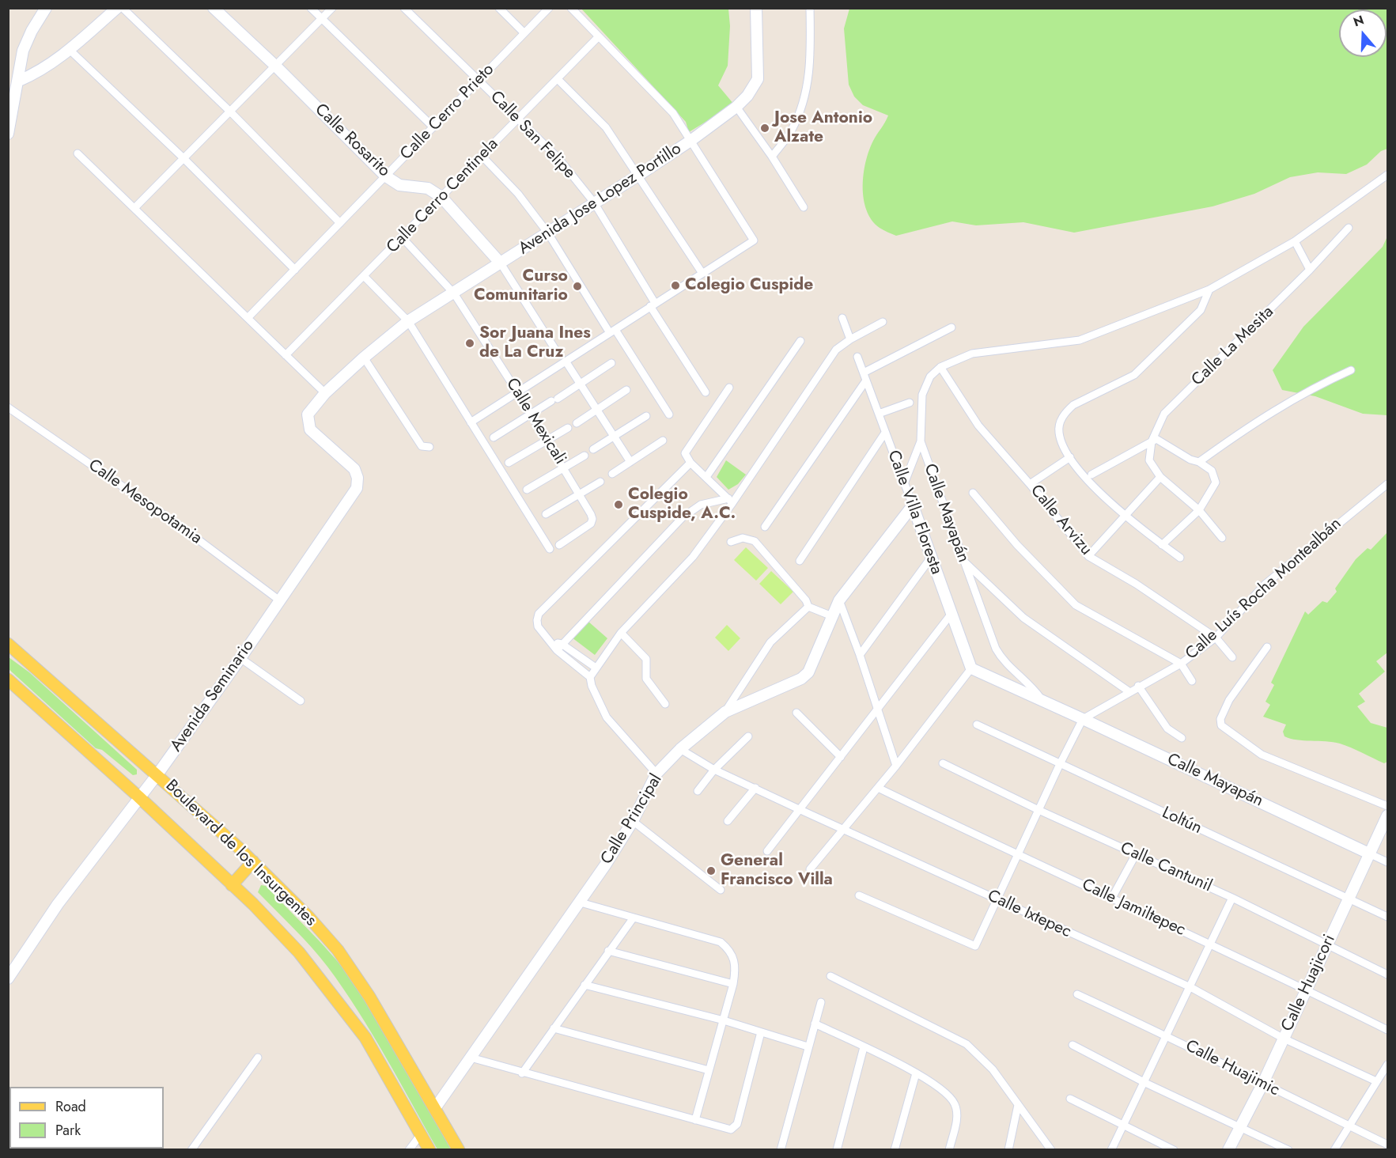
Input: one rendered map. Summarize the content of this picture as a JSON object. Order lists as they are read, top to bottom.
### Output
{
  "streets": {
    "main road": ["Boulevard de los Insurgentes"],
    "street": [
      "Calle Cerro Prieto",
      "Calle San Felipe",
      "Calle Rosarito",
      "Calle Cerro Centinela",
      "Avenida Jose Lopez Portillo",
      "Calle La Mesita",
      "Calle Mexicali",
      "Calle Mesopotamia",
      "Calle Villa Floresta",
      "Calle Mayapán",
      "Calle Arvizu",
      "Calle Luís Rocha Montealbán",
      "Avenida Seminario",
      "Calle Principal",
      "Loltún",
      "Calle Cantunil",
      "Calle Jamiltepec",
      "Calle Ixtepec",
      "Calle Huajicori",
      "Calle Huajimic"
    ]
  },
  "crossings": [
    ["Calle Cerro Prieto", "Calle San Felipe"],
    ["Calle Cerro Prieto", "Calle Rosarito"],
    ["Calle San Felipe", "Calle Cerro Centinela"],
    ["Calle San Felipe", "Avenida Jose Lopez Portillo"],
    ["Calle Rosarito", "Calle Cerro Centinela"],
    ["Calle Rosarito", "Avenida Jose Lopez Portillo"],
    ["Calle Cerro Centinela", "Calle Mexicali"],
    ["Avenida Jose Lopez Portillo", "Calle Mexicali"],
    ["Avenida Jose Lopez Portillo", "Avenida Seminario"],
    ["Calle Mesopotamia", "Avenida Seminario"],
    ["Calle Villa Floresta", "Calle Mayapán"],
    ["Calle Villa Floresta", "Calle Principal"],
    ["Calle Mayapán", "Calle Arvizu"],
    ["Calle Mayapán", "Calle Luís Rocha Montealbán"],
    ["Calle Mayapán", "Calle Huajicori"],
    ["Calle Arvizu", "Calle Luís Rocha Montealbán"],
    ["Avenida Seminario", "Boulevard de los Insurgentes"],
    ["Calle Principal", "Boulevard de los Insurgentes"],
    ["Calle Principal", "Calle Ixtepec"],
    ["Loltún", "Calle Huajicori"],
    ["Calle Cantunil", "Calle Huajicori"],
    ["Calle Jamiltepec", "Calle Huajicori"],
    ["Calle Ixtepec", "Calle Huajicori"],
    ["Calle Huajicori", "Calle Huajimic"]
  ],
  "places": [
    "Jose Antonio Alzate",
    "Colegio Cuspide",
    "Curso Comunitario",
    "Sor Juana Ines de La Cruz",
    "Colegio Cuspide, A.C.",
    "General Francisco Villa"
  ],
  "legend": ["Road", "Park"],
  "north": "top"
}
